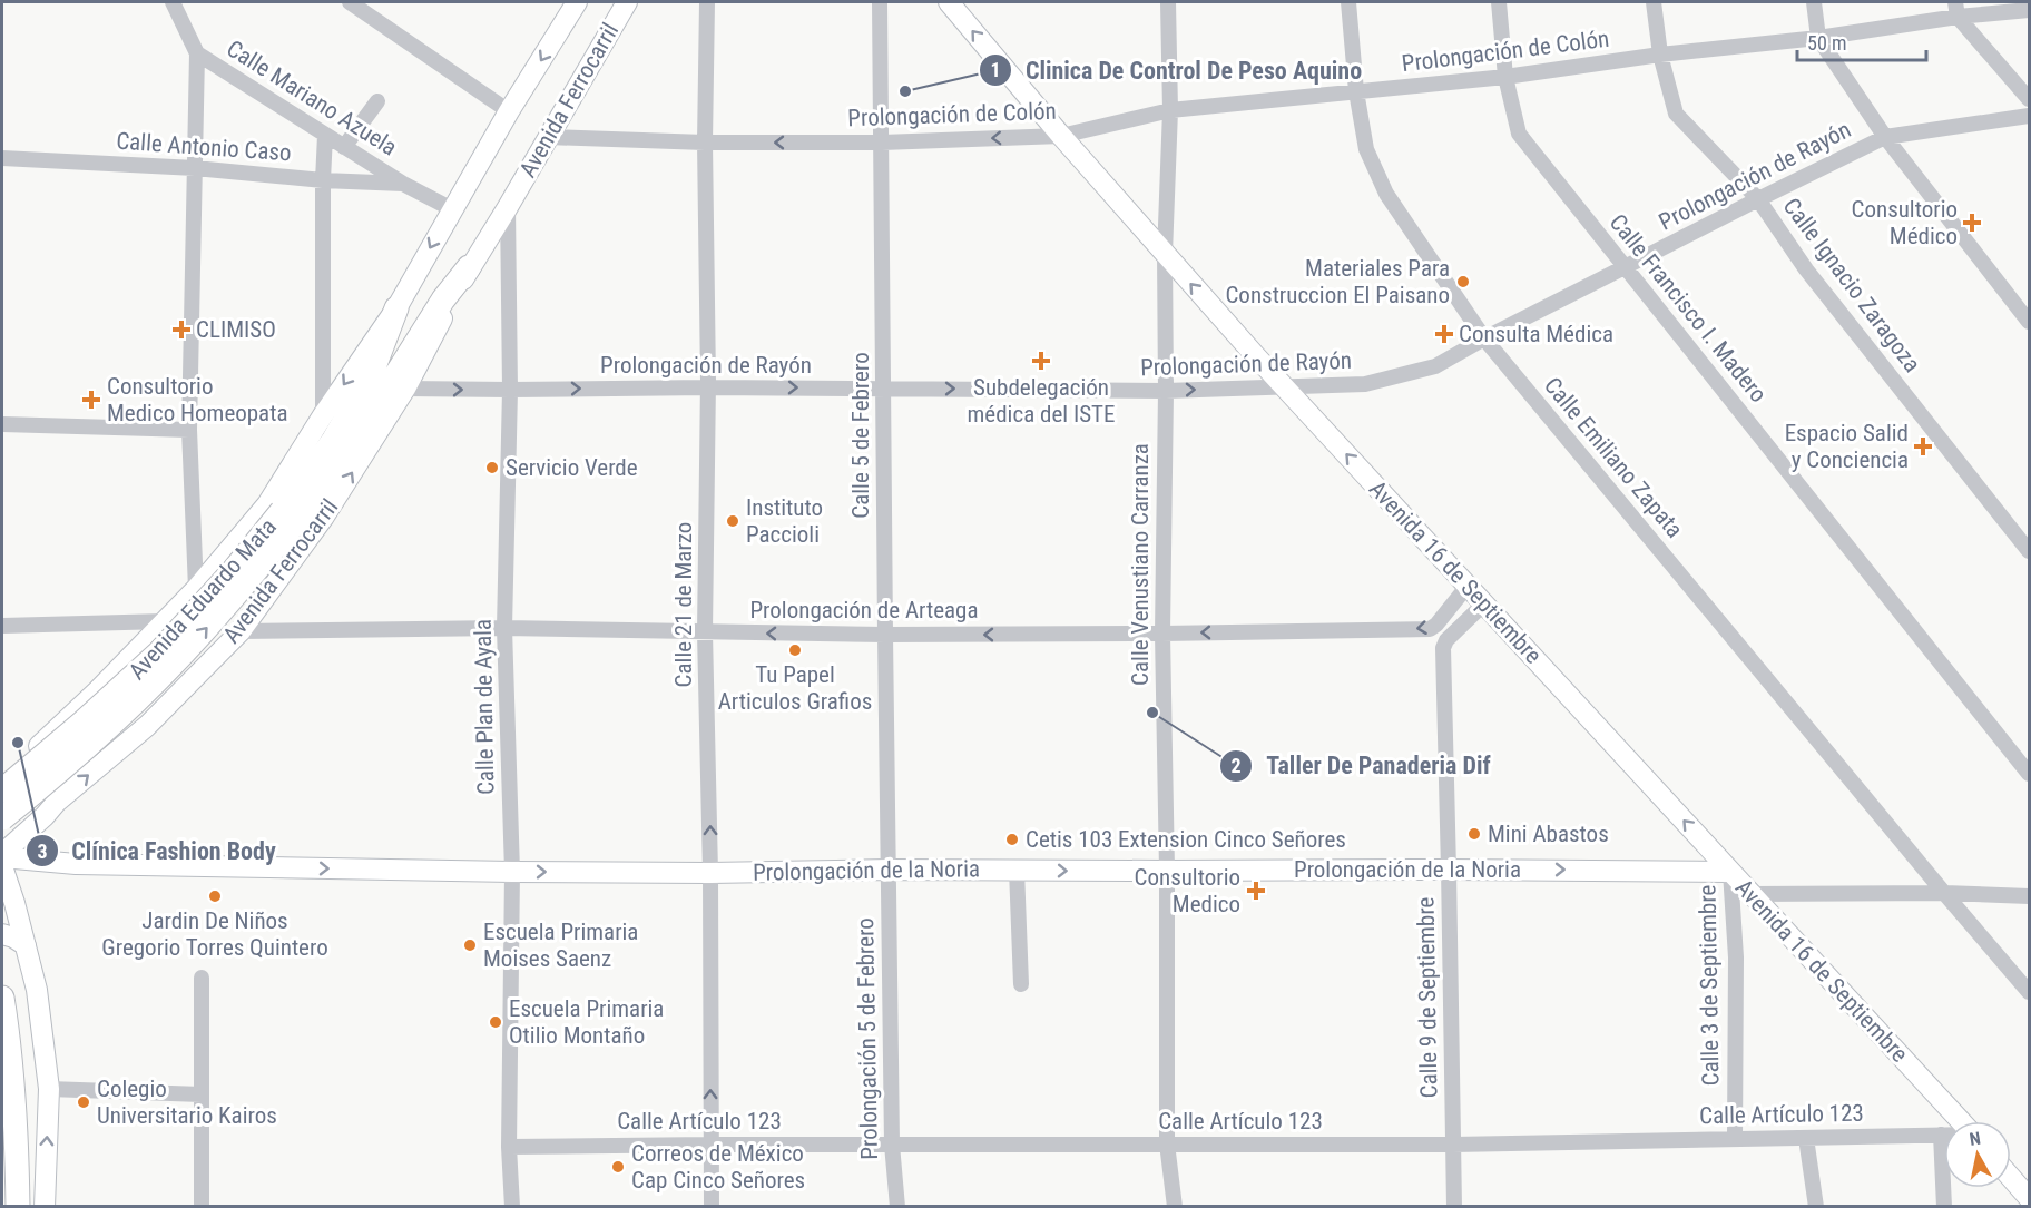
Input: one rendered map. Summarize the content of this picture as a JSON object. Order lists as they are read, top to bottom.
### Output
{
  "streets": {
    "main road": ["Avenida Ferrocarril", "Avenida Eduardo Mata"],
    "street": [
      "Prolongación de Colón",
      "Calle Mariano Azuela",
      "Calle Antonio Caso",
      "Prolongación de Rayón",
      "Calle Ignacio Zaragoza",
      "Calle Francisco I. Madero",
      "Calle 5 de Febrero",
      "Calle Emiliano Zapata",
      "Calle Venustiano Carranza",
      "Avenida 16 de Septiembre",
      "Calle 21 de Marzo",
      "Prolongación de Arteaga",
      "Calle Plan de Ayala",
      "Prolongación de la Noria",
      "Calle 3 de Septiembre",
      "Calle 9 de Septiembre",
      "Prolongación 5 de Febrero",
      "Calle Artículo 123"
    ]
  },
  "crossings": [
    ["Prolongación de Colón", "Avenida Ferrocarril"],
    ["Prolongación de Colón", "Calle Ignacio Zaragoza"],
    ["Prolongación de Colón", "Calle Francisco I. Madero"],
    ["Prolongación de Colón", "Calle 5 de Febrero"],
    ["Prolongación de Colón", "Calle Emiliano Zapata"],
    ["Prolongación de Colón", "Calle Venustiano Carranza"],
    ["Prolongación de Colón", "Avenida 16 de Septiembre"],
    ["Prolongación de Colón", "Calle 21 de Marzo"],
    ["Calle Mariano Azuela", "Avenida Ferrocarril"],
    ["Calle Mariano Azuela", "Calle Antonio Caso"],
    ["Avenida Ferrocarril", "Prolongación de Rayón"],
    ["Avenida Ferrocarril", "Avenida Eduardo Mata"],
    ["Avenida Ferrocarril", "Prolongación de Arteaga"],
    ["Avenida Ferrocarril", "Calle Plan de Ayala"],
    ["Avenida Ferrocarril", "Prolongación de la Noria"],
    ["Prolongación de Rayón", "Calle Ignacio Zaragoza"],
    ["Prolongación de Rayón", "Calle Francisco I. Madero"],
    ["Prolongación de Rayón", "Calle 5 de Febrero"],
    ["Prolongación de Rayón", "Calle Emiliano Zapata"],
    ["Prolongación de Rayón", "Calle Venustiano Carranza"],
    ["Prolongación de Rayón", "Avenida 16 de Septiembre"],
    ["Prolongación de Rayón", "Calle 21 de Marzo"],
    ["Prolongación de Rayón", "Calle Plan de Ayala"],
    ["Calle 5 de Febrero", "Prolongación de Arteaga"],
    ["Calle 5 de Febrero", "Prolongación de la Noria"],
    ["Calle 5 de Febrero", "Prolongación 5 de Febrero"],
    ["Calle Venustiano Carranza", "Avenida 16 de Septiembre"],
    ["Calle Venustiano Carranza", "Prolongación de Arteaga"],
    ["Calle Venustiano Carranza", "Prolongación de la Noria"],
    ["Calle Venustiano Carranza", "Calle Artículo 123"],
    ["Avenida 16 de Septiembre", "Prolongación de Arteaga"],
    ["Avenida 16 de Septiembre", "Prolongación de la Noria"],
    ["Avenida 16 de Septiembre", "Calle 3 de Septiembre"],
    ["Avenida 16 de Septiembre", "Calle 9 de Septiembre"],
    ["Calle 21 de Marzo", "Prolongación de Arteaga"],
    ["Calle 21 de Marzo", "Prolongación de la Noria"],
    ["Calle 21 de Marzo", "Calle Artículo 123"],
    ["Prolongación de Arteaga", "Calle Plan de Ayala"],
    ["Calle Plan de Ayala", "Prolongación de la Noria"],
    ["Calle Plan de Ayala", "Calle Artículo 123"],
    ["Prolongación de la Noria", "Calle 3 de Septiembre"],
    ["Prolongación de la Noria", "Calle 9 de Septiembre"],
    ["Prolongación de la Noria", "Prolongación 5 de Febrero"],
    ["Calle 3 de Septiembre", "Calle Artículo 123"],
    ["Calle 9 de Septiembre", "Calle Artículo 123"],
    ["Prolongación 5 de Febrero", "Calle Artículo 123"]
  ],
  "one_way": [
    "Prolongación de Rayón",
    "Avenida 16 de Septiembre",
    "Calle 21 de Marzo",
    "Prolongación de Arteaga",
    "Prolongación de la Noria"
  ],
  "places": {
    "other": [
      "Clinica De Control De Peso Aquino",
      "Materiales Para Construccion El Paisano",
      "Servicio Verde",
      "Instituto Paccioli",
      "Tu Papel Articulos Grafios",
      "Taller De Panaderia Dif",
      "Clínica Fashion Body",
      "Mini Abastos",
      "Cetis 103 Extension Cinco Señores",
      "Jardin De Niños Gregorio Torres Quintero",
      "Escuela Primaria Moises Saenz",
      "Escuela Primaria Otilio Montaño",
      "Colegio Universitario Kairos",
      "Correos de México Cap Cinco Señores"
    ],
    "health": [
      "Consultorio Médico",
      "CLIMISO",
      "Consulta Médica",
      "Subdelegación médica del ISTE",
      "Consultorio Medico Homeopata",
      "Espacio Salid y Conciencia",
      "Consultorio Medico"
    ]
  },
  "scale_bar": "50 m",
  "north": "top"
}
